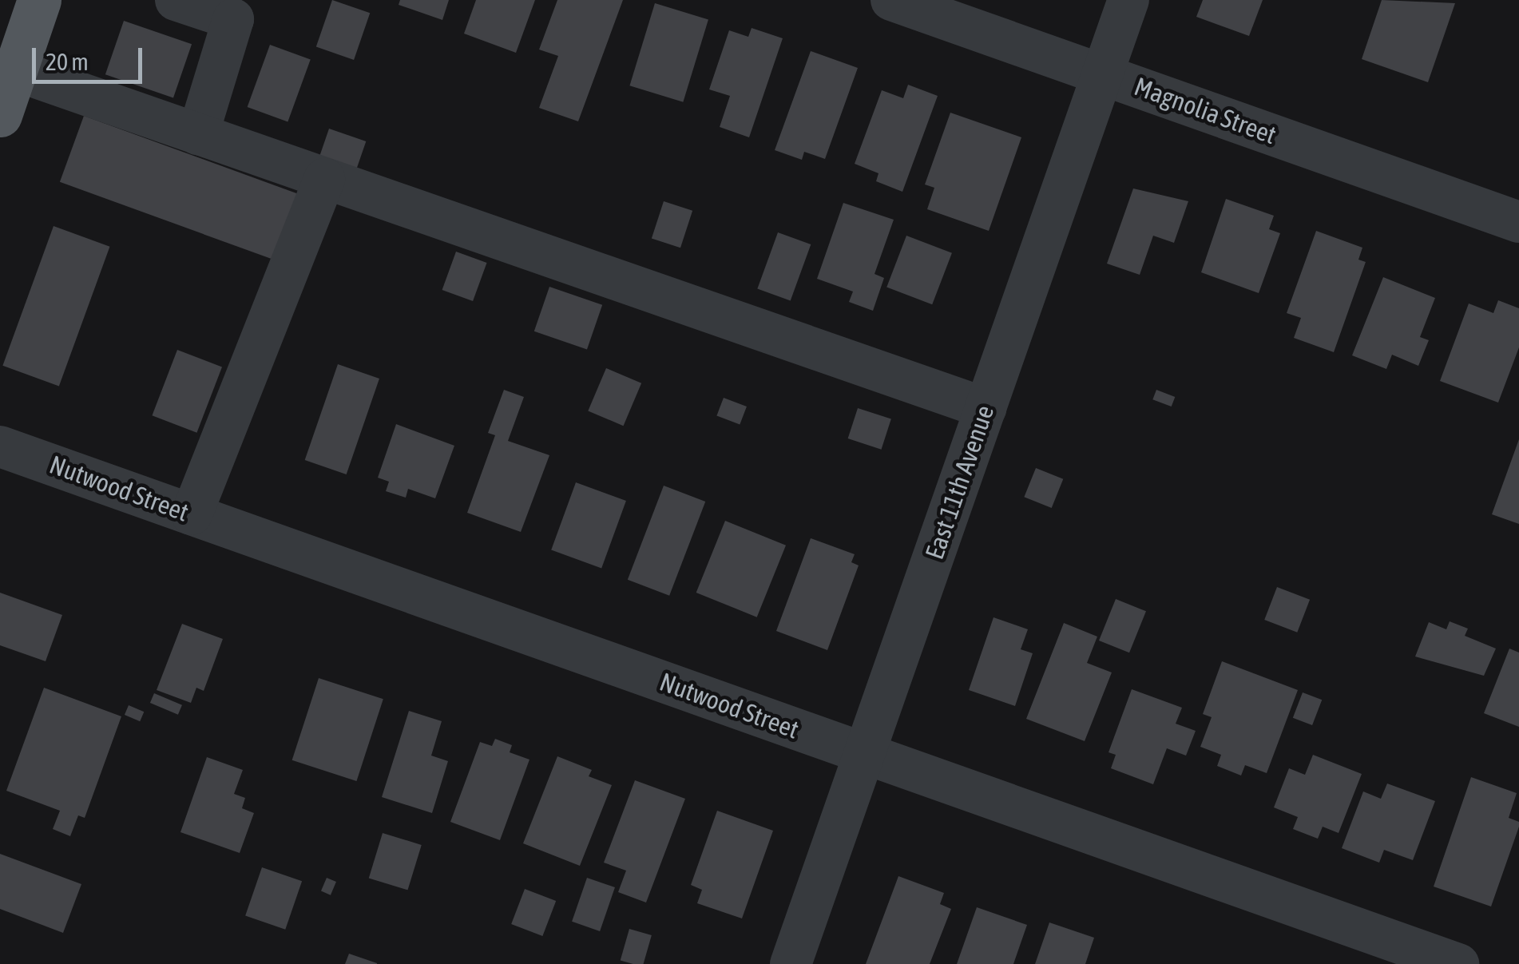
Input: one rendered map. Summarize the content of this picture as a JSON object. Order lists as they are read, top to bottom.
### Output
{
  "streets": {
    "street": ["Magnolia Street", "East 11th Avenue", "Nutwood Street"]
  },
  "crossings": [
    ["Magnolia Street", "East 11th Avenue"],
    ["East 11th Avenue", "Nutwood Street"]
  ],
  "scale_bar": "20 m"
}
